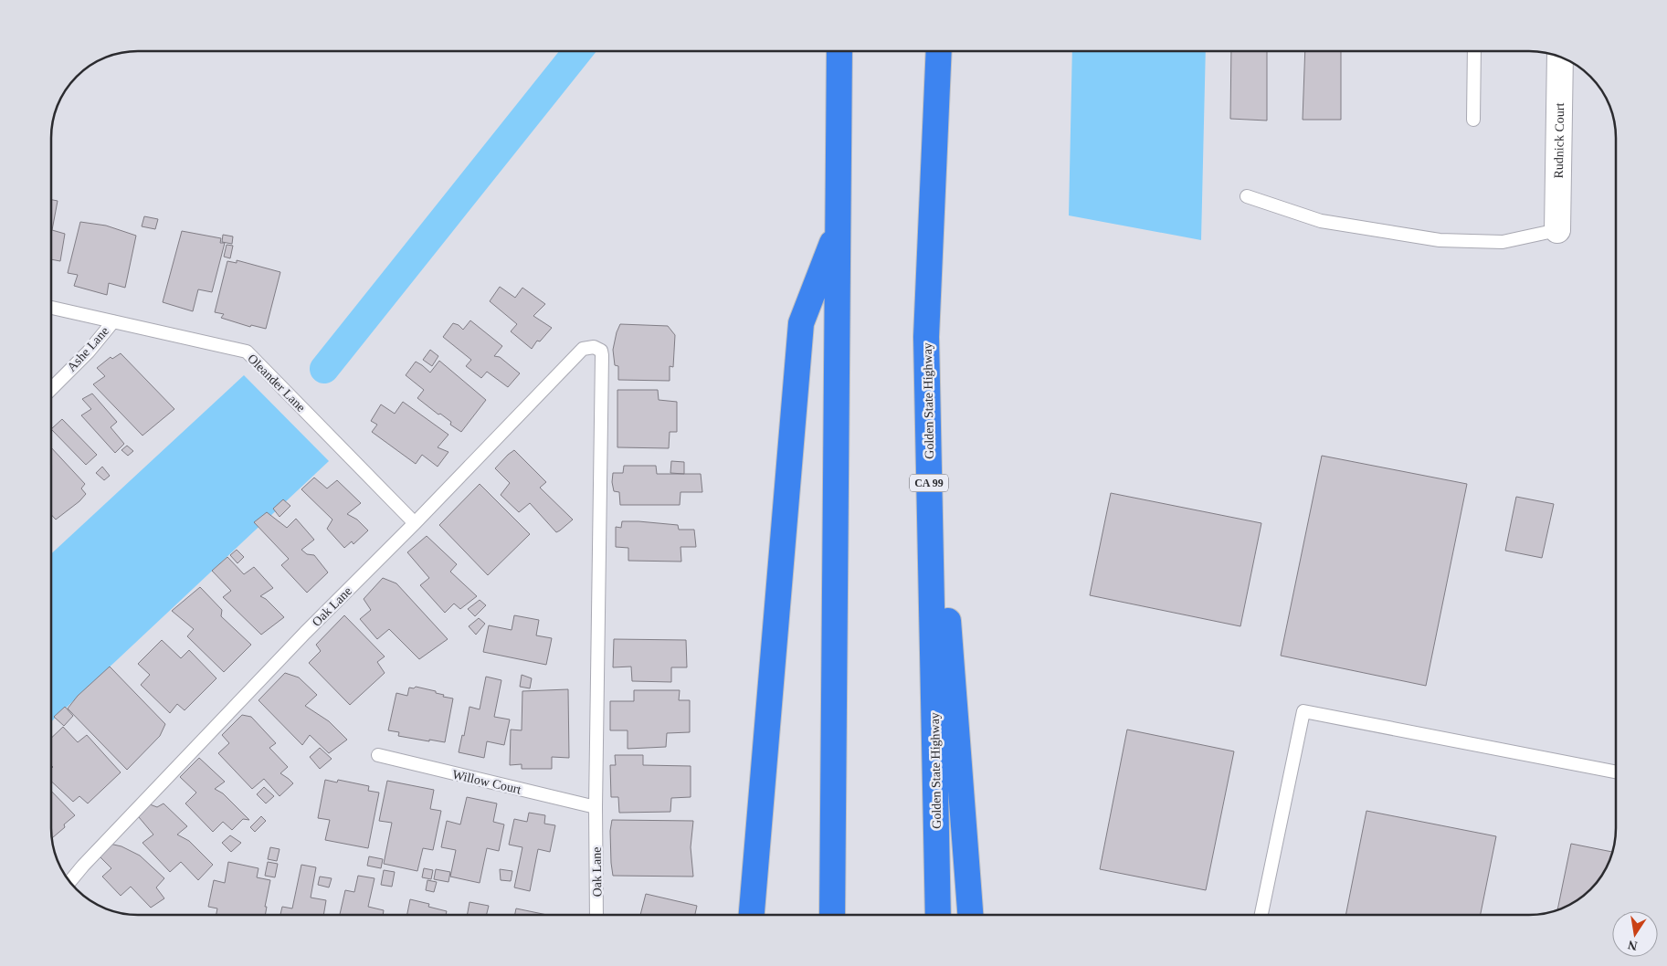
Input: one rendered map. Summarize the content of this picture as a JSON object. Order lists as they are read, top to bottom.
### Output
{
  "streets": {
    "highway": ["Golden State Highway", "CA 99"],
    "street": ["Rudnick Court"],
    "lane": [
      "Ashe Lane",
      "Oleander Lane",
      "Oak Lane",
      "Willow Court"
    ]
  },
  "crossings": [
    ["Ashe Lane", "Oleander Lane"],
    ["Oleander Lane", "Oak Lane"],
    ["Oak Lane", "Willow Court"]
  ],
  "north": "bottom"
}
